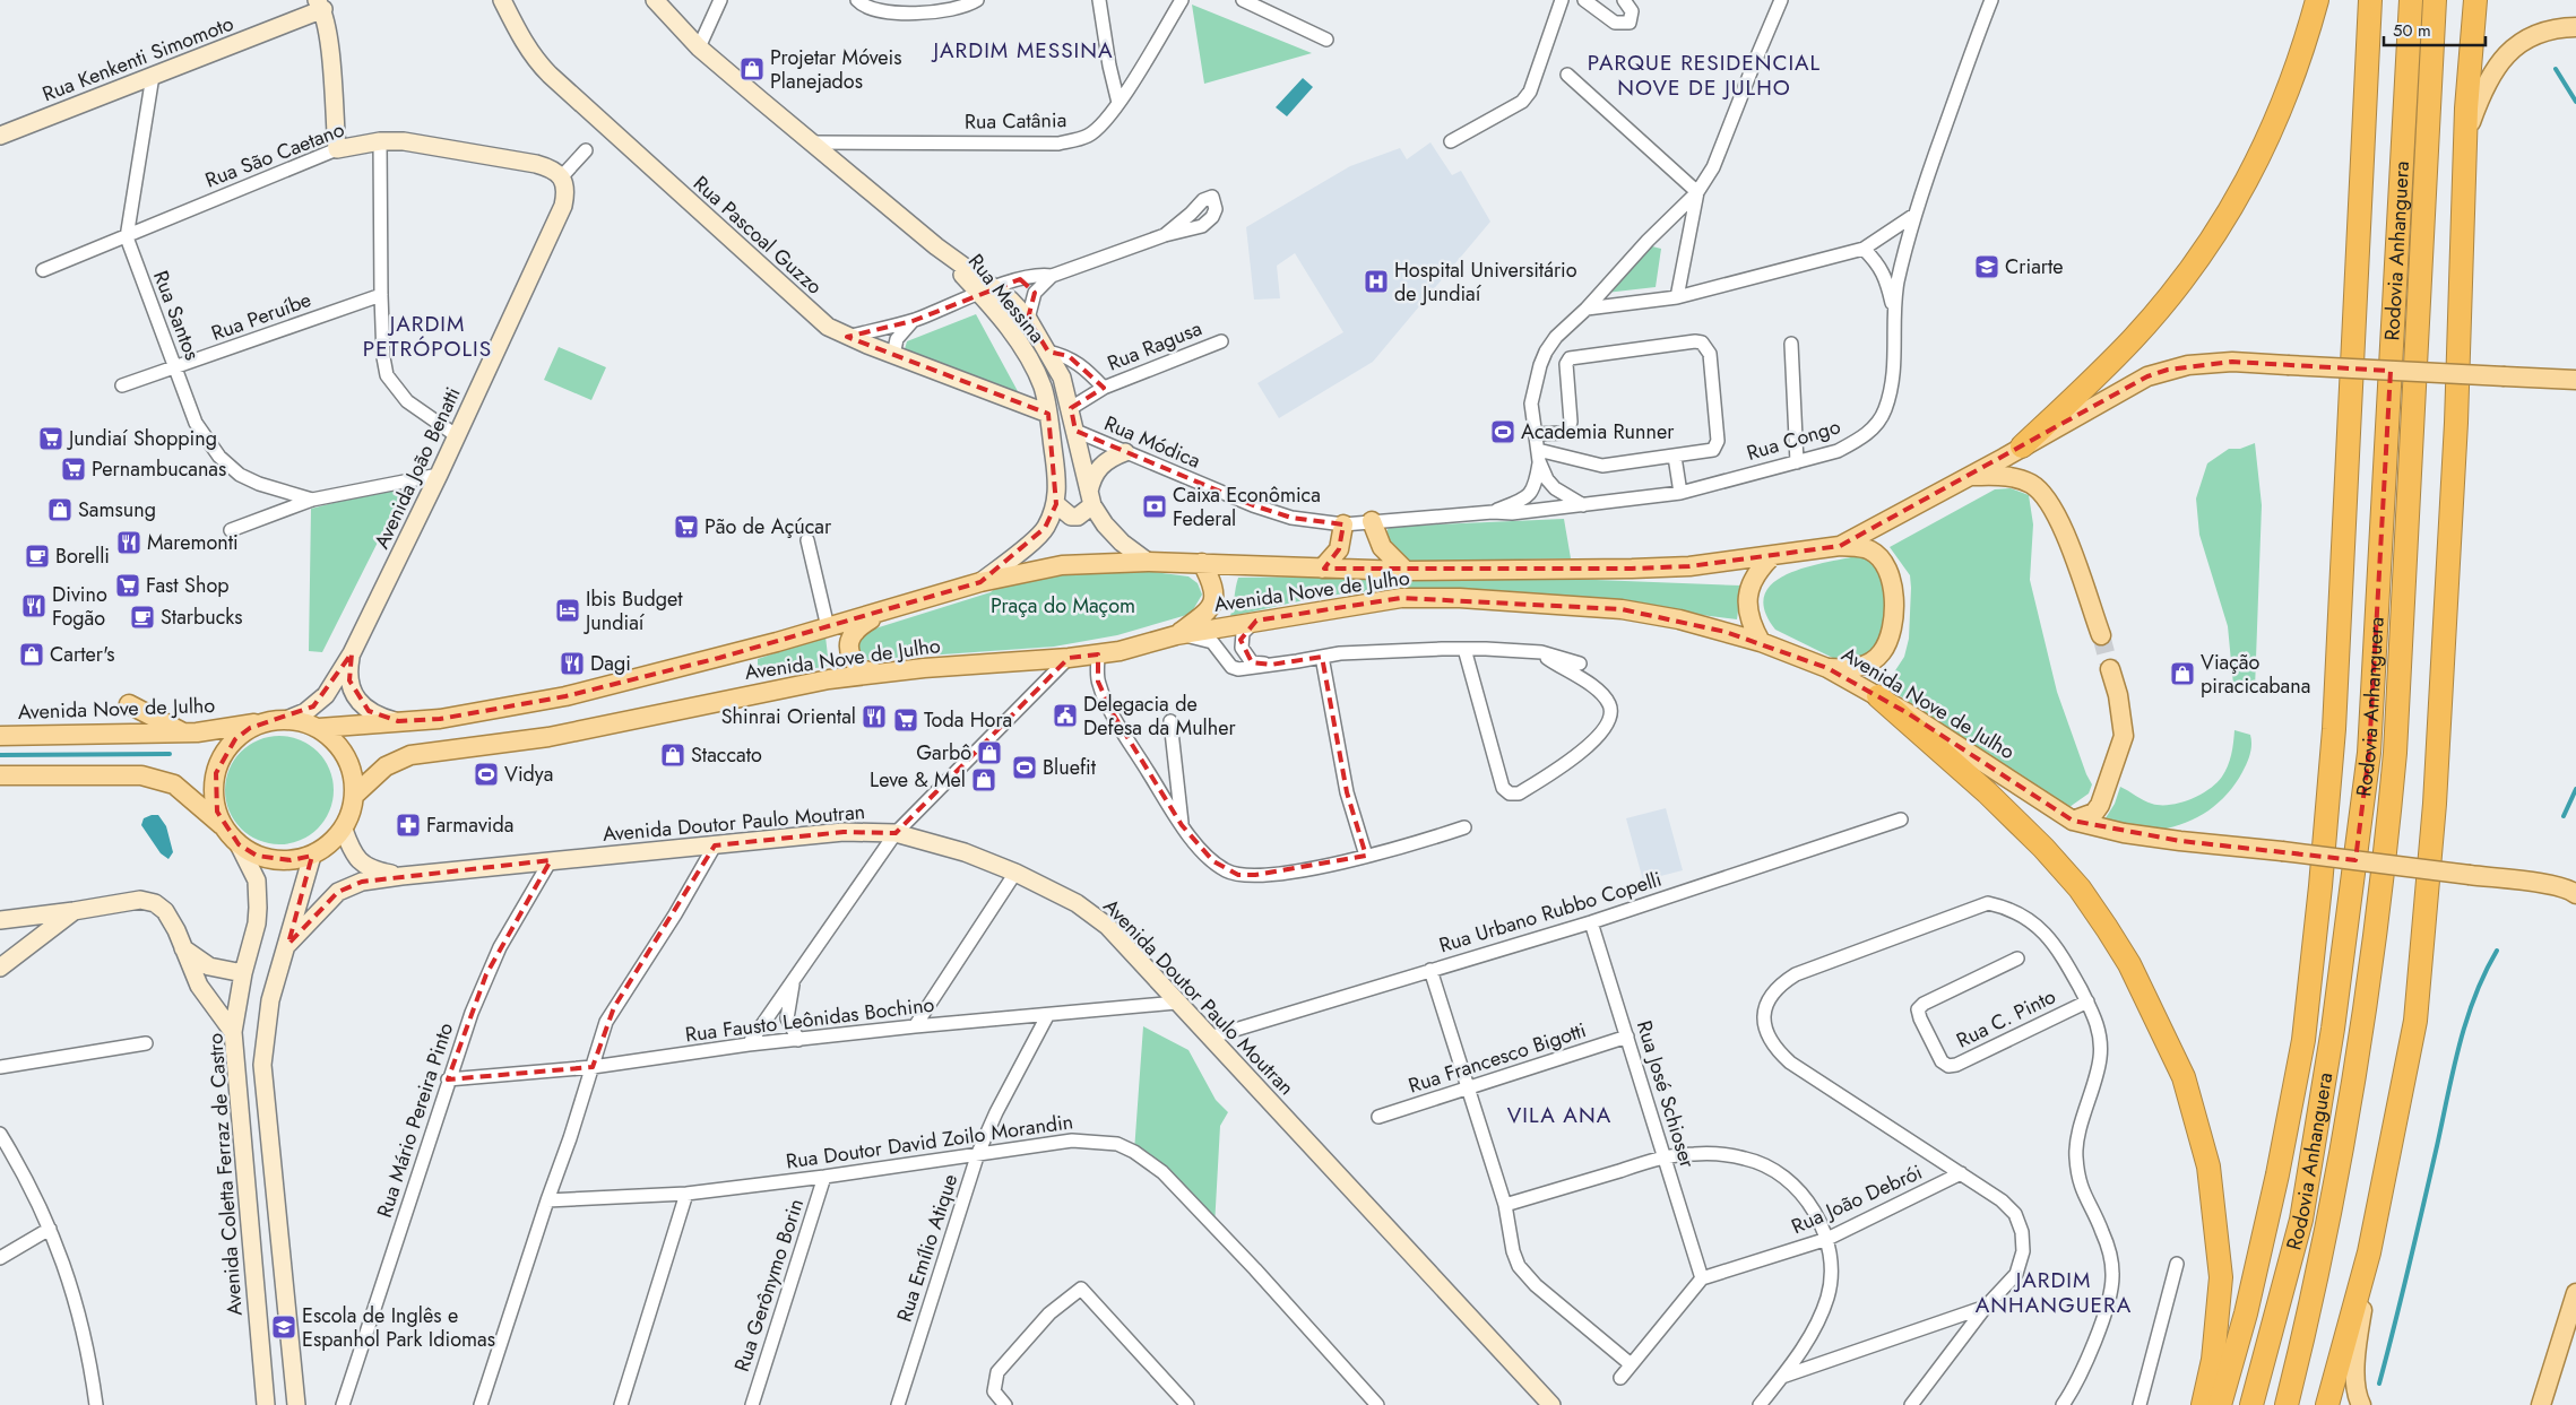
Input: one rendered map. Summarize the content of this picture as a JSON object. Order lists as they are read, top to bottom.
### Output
{
  "streets": {
    "highway": ["Rodovia Anhanguera"],
    "main road": ["Avenida Nove de Julho"],
    "street": [
      "Rua Kenkenti Simomoto",
      "Rua Catânia",
      "Rua São Caetano",
      "Rua Pascoal Guzzo",
      "Rua Messina",
      "Rua Santos",
      "Rua Peruíbe",
      "Rua Ragusa",
      "Rua Congo",
      "Rua Módica",
      "Avenida João Benatti",
      "Avenida Doutor Paulo Moutran",
      "Rua Urbano Rubbo Copelli",
      "Rua C. Pinto",
      "Rua Fausto Leônidas Bochino",
      "Rua Francesco Bigotti",
      "Rua José Schioser",
      "Rua Mário Pereira Pinto",
      "Rua Doutor David Zoilo Morandin",
      "Avenida Coletta Ferraz de Castro",
      "Rua João Debrói",
      "Rua Emílio Atique",
      "Rua Gerônymo Borin"
    ]
  },
  "crossings": [
    ["Rua Kenkenti Simomoto", "Rua Santos"],
    ["Rua Catânia", "Rua Messina"],
    ["Rua São Caetano", "Rua Santos"],
    ["Rua São Caetano", "Avenida João Benatti"],
    ["Rua Pascoal Guzzo", "Rua Messina"],
    ["Rua Messina", "Rua Ragusa"],
    ["Rua Messina", "Rua Módica"],
    ["Rua Messina", "Avenida Nove de Julho"],
    ["Rua Santos", "Rua Peruíbe"],
    ["Rua Congo", "Rua Módica"],
    ["Avenida João Benatti", "Avenida Nove de Julho"],
    ["Avenida João Benatti", "Avenida Coletta Ferraz de Castro"],
    ["Avenida Nove de Julho", "Avenida Coletta Ferraz de Castro"],
    ["Avenida Doutor Paulo Moutran", "Rua Urbano Rubbo Copelli"],
    ["Avenida Doutor Paulo Moutran", "Rua Fausto Leônidas Bochino"],
    ["Avenida Doutor Paulo Moutran", "Rua Mário Pereira Pinto"],
    ["Rua Urbano Rubbo Copelli", "Rua José Schioser"],
    ["Rua Fausto Leônidas Bochino", "Rua Mário Pereira Pinto"],
    ["Rua Fausto Leônidas Bochino", "Rua Emílio Atique"],
    ["Rua Francesco Bigotti", "Rua José Schioser"],
    ["Rua José Schioser", "Rua João Debrói"],
    ["Rua Doutor David Zoilo Morandin", "Rua Emílio Atique"],
    ["Rua Doutor David Zoilo Morandin", "Rua Gerônymo Borin"]
  ],
  "districts": [
    "JARDIM MESSINA",
    "PARQUE RESIDENCIAL NOVE DE JULHO",
    "JARDIM PETRÓPOLIS",
    "VILA ANA",
    "JARDIM ANHANGUERA"
  ],
  "parks": ["Praça do Maçom"],
  "places": {
    "shop": [
      "Projetar Móveis Planejados",
      "Samsung",
      "Carter's",
      "Viação piracicabana",
      "Garbô",
      "Staccato",
      "Leve & Mel"
    ],
    "school or university": ["Criarte", "Escola de Inglês e Espanhol Park Idiomas"],
    "hospital": ["Hospital Universitário de Jundiaí"],
    "sports": ["Academia Runner", "Bluefit", "Vidya"],
    "supermarket": [
      "Jundiaí Shopping",
      "Pernambucanas",
      "Pão de Açúcar",
      "Fast Shop",
      "Toda Hora"
    ],
    "bank": ["Caixa Econômica Federal"],
    "restaurant": [
      "Maremonti",
      "Divino Fogão",
      "Dagi",
      "Shinrai Oriental"
    ],
    "cafe": ["Borelli", "Starbucks"],
    "hotel": ["Ibis Budget Jundiaí"],
    "public building": ["Delegacia de Defesa da Mulher"],
    "pharmacy": ["Farmavida"]
  },
  "scale_bar": "50 m"
}
